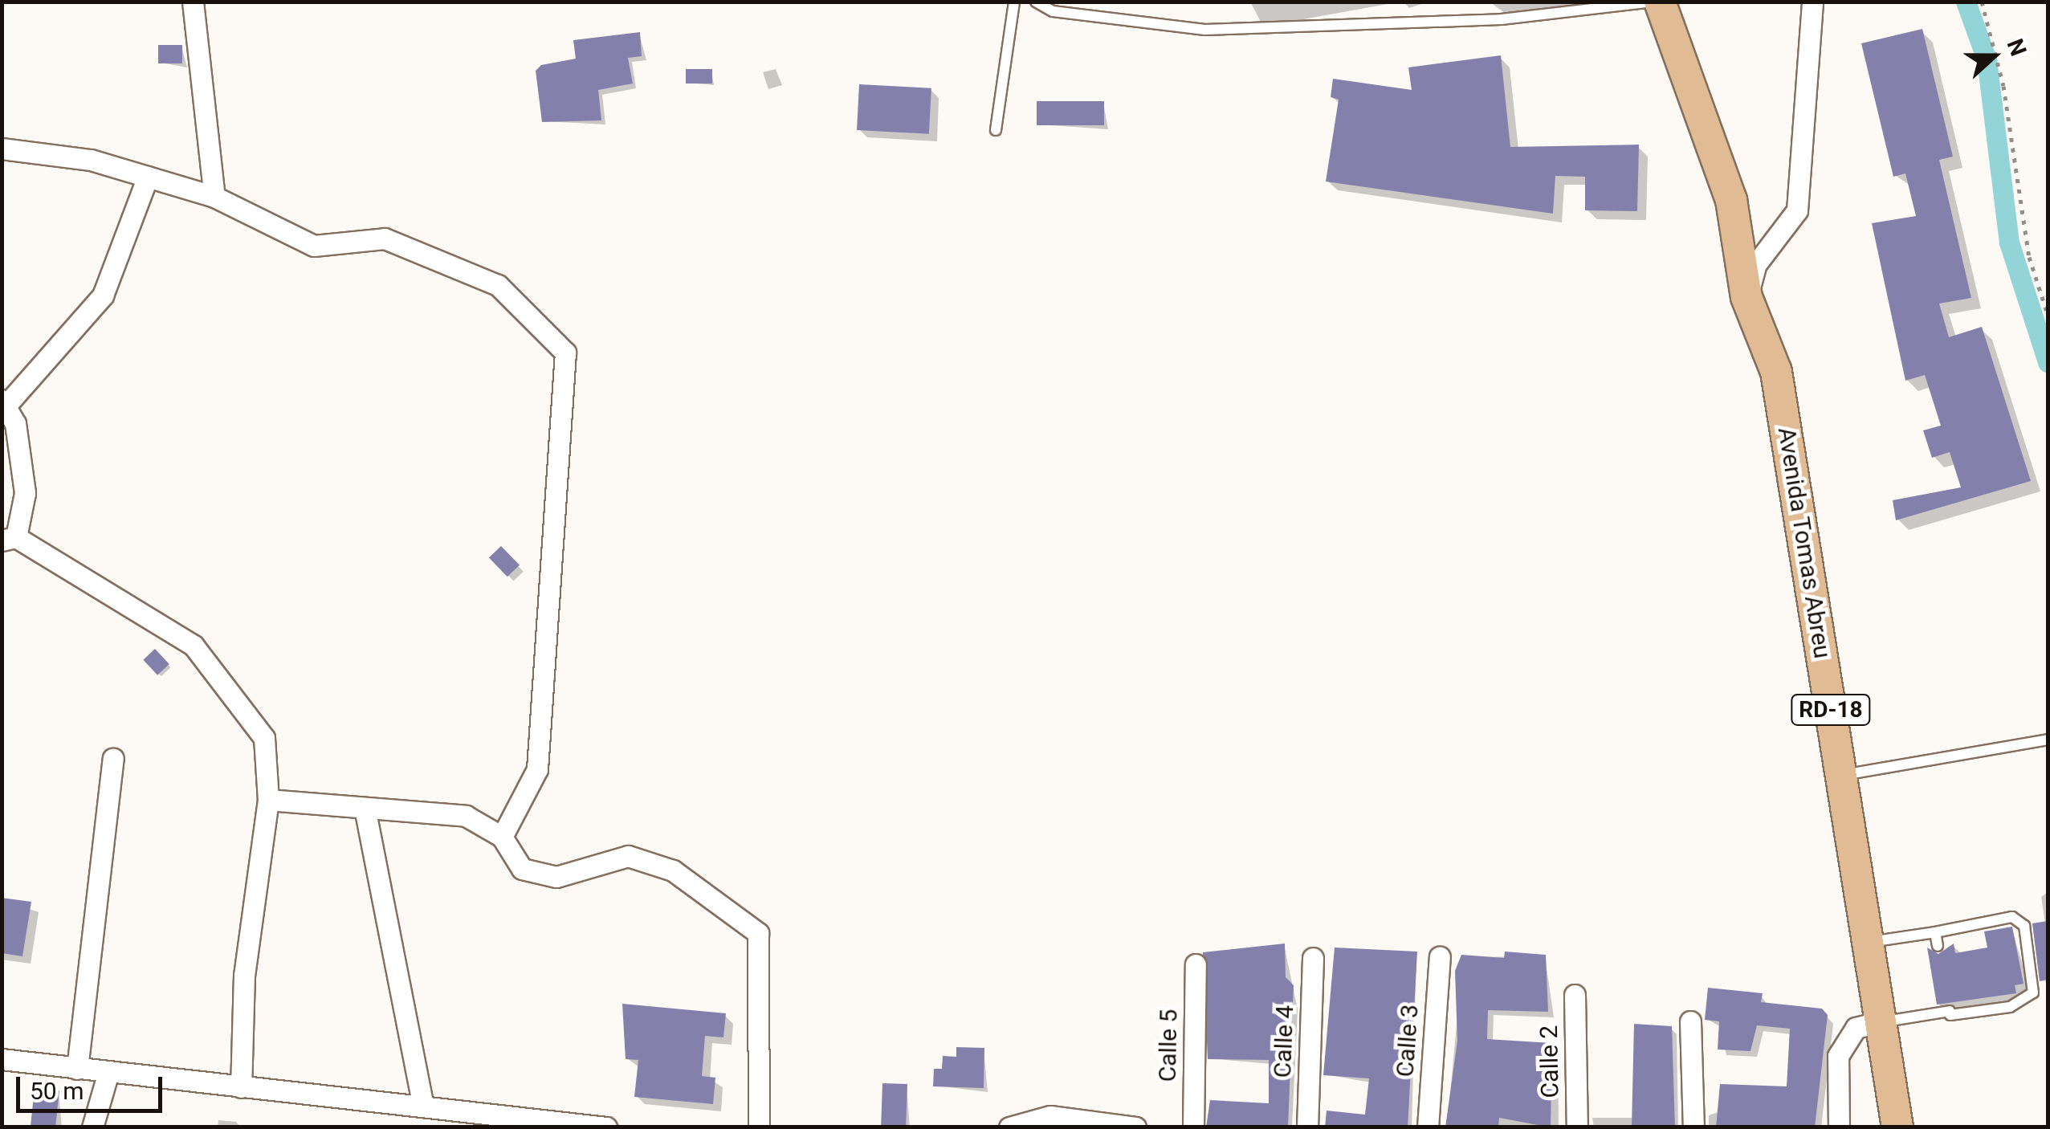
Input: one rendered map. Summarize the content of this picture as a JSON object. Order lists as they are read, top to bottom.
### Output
{
  "streets": {
    "main road": ["Avenida Tomas Abreu", "RD-18"],
    "street": [
      "Calle 3",
      "Calle 4",
      "Calle 5",
      "Calle 2"
    ]
  },
  "crossings": [
    ["Avenida Tomas Abreu", "RD-18"]
  ],
  "scale_bar": "50 m",
  "north": "right"
}
